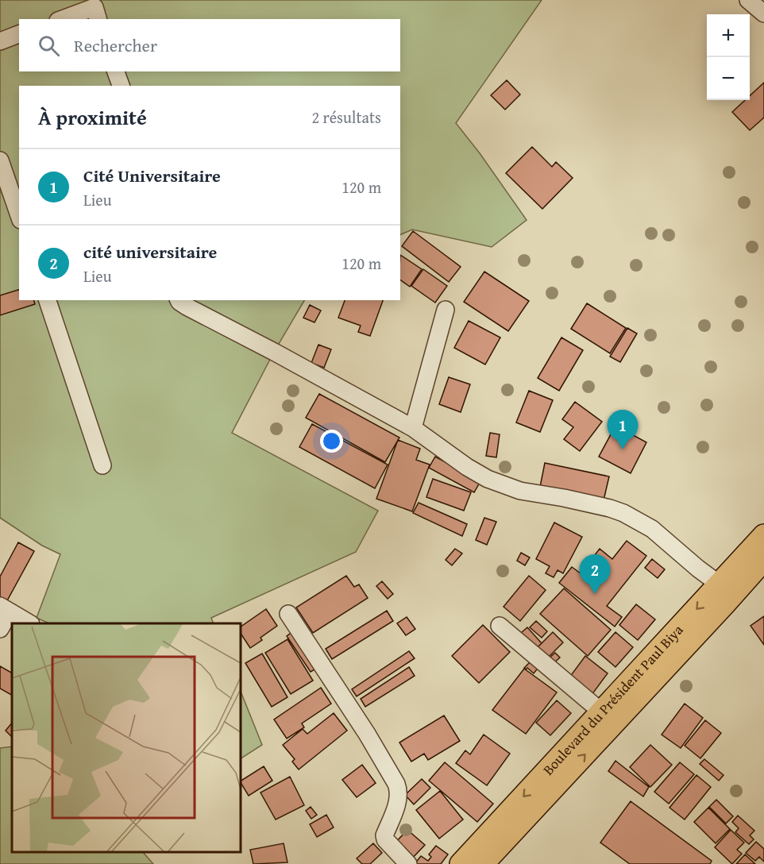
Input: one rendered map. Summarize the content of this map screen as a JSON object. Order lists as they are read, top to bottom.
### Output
{
  "streets": {
    "main road": ["Boulevard du Président Paul Biya"]
  },
  "page": {
    "map_buttons": ["+", "−"],
    "search": "Rechercher",
    "heading": ["À proximité", "2 résultats"],
    "list": [
      {
        "mark": "1",
        "name": "Cité Universitaire",
        "note": "Lieu",
        "value": "120 m"
      },
      {
        "mark": "2",
        "name": "cité universitaire",
        "note": "Lieu",
        "value": "120 m"
      }
    ],
    "pins": ["1", "2"]
  }
}
